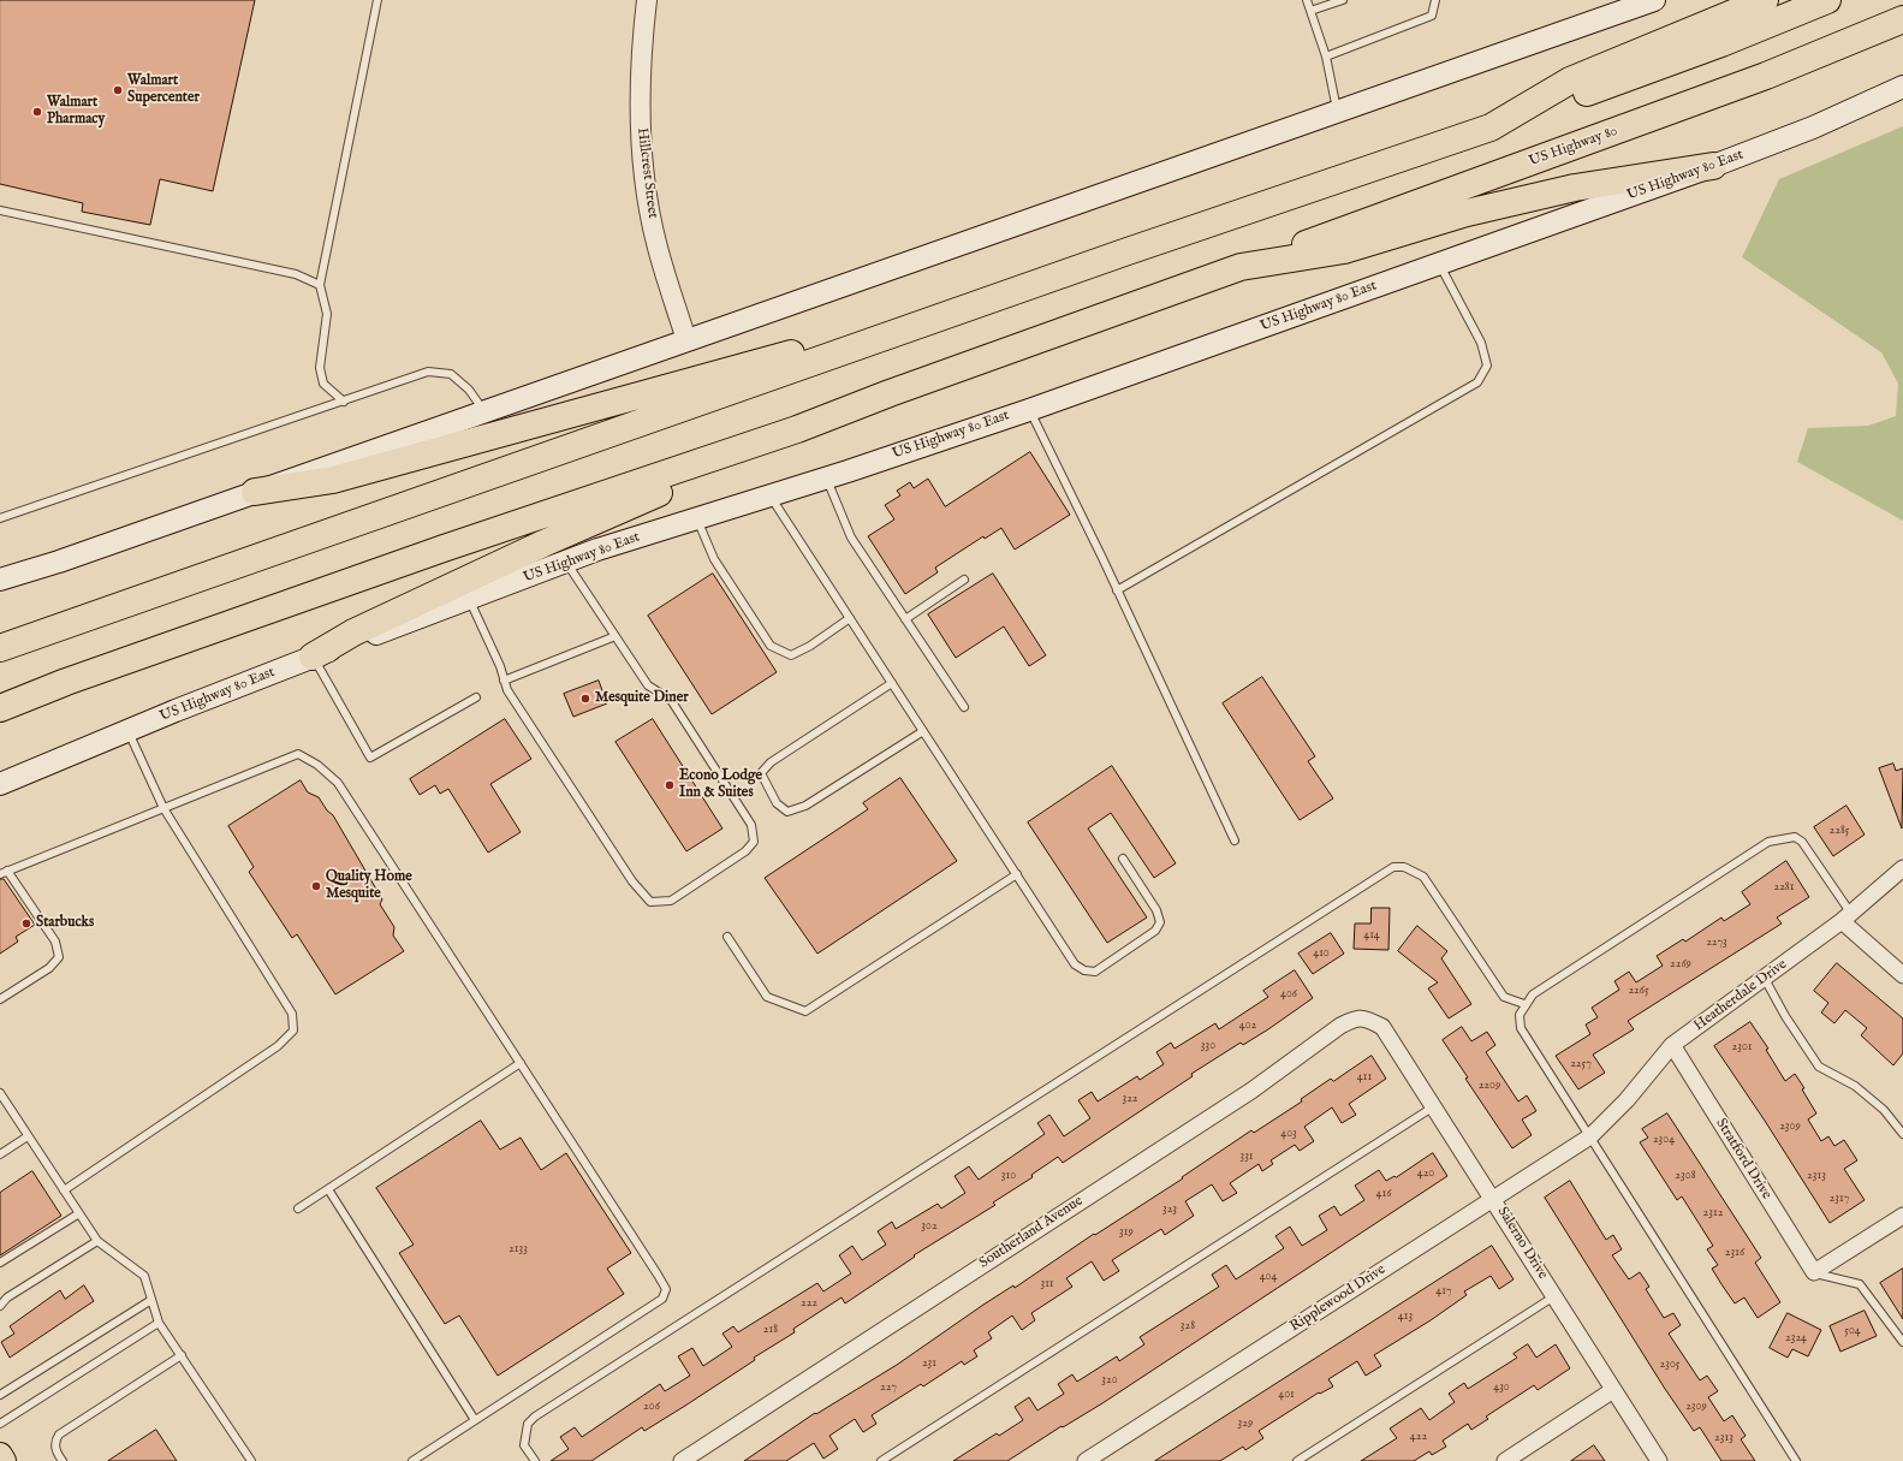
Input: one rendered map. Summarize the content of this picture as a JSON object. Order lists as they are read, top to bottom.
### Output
{
  "streets": {
    "highway": ["US Highway 80"],
    "main road": ["US Highway 80 East"],
    "street": [
      "Hillcrest Street",
      "Heatherdale Drive",
      "Stratford Drive",
      "Southerland Avenue",
      "Salerno Drive",
      "Ripplewood Drive"
    ]
  },
  "crossings": [
    ["Heatherdale Drive", "Stratford Drive"],
    ["Heatherdale Drive", "Ripplewood Drive"],
    ["Southerland Avenue", "Salerno Drive"],
    ["Salerno Drive", "Ripplewood Drive"]
  ],
  "places": [
    "Walmart Supercenter",
    "Walmart Pharmacy",
    "Mesquite Diner",
    "Econo Lodge Inn & Suites",
    "Quality Home Mesquite",
    "Starbucks"
  ],
  "house_numbers": [
    "2285",
    "2281",
    "414",
    "2273",
    "410",
    "2269",
    "2265",
    "406",
    "402",
    "330",
    "2301",
    "2257",
    "411",
    "2209",
    "322",
    "2309",
    "403",
    "2304",
    "331",
    "420",
    "310",
    "2308",
    "2313",
    "416",
    "2317",
    "323",
    "2312",
    "302",
    "319",
    "2133",
    "2316",
    "404",
    "311",
    "417",
    "222",
    "413",
    "328",
    "218",
    "504",
    "2324",
    "231",
    "2305",
    "320",
    "227",
    "430",
    "401",
    "206",
    "2309",
    "329",
    "422",
    "2313"
  ]
}
